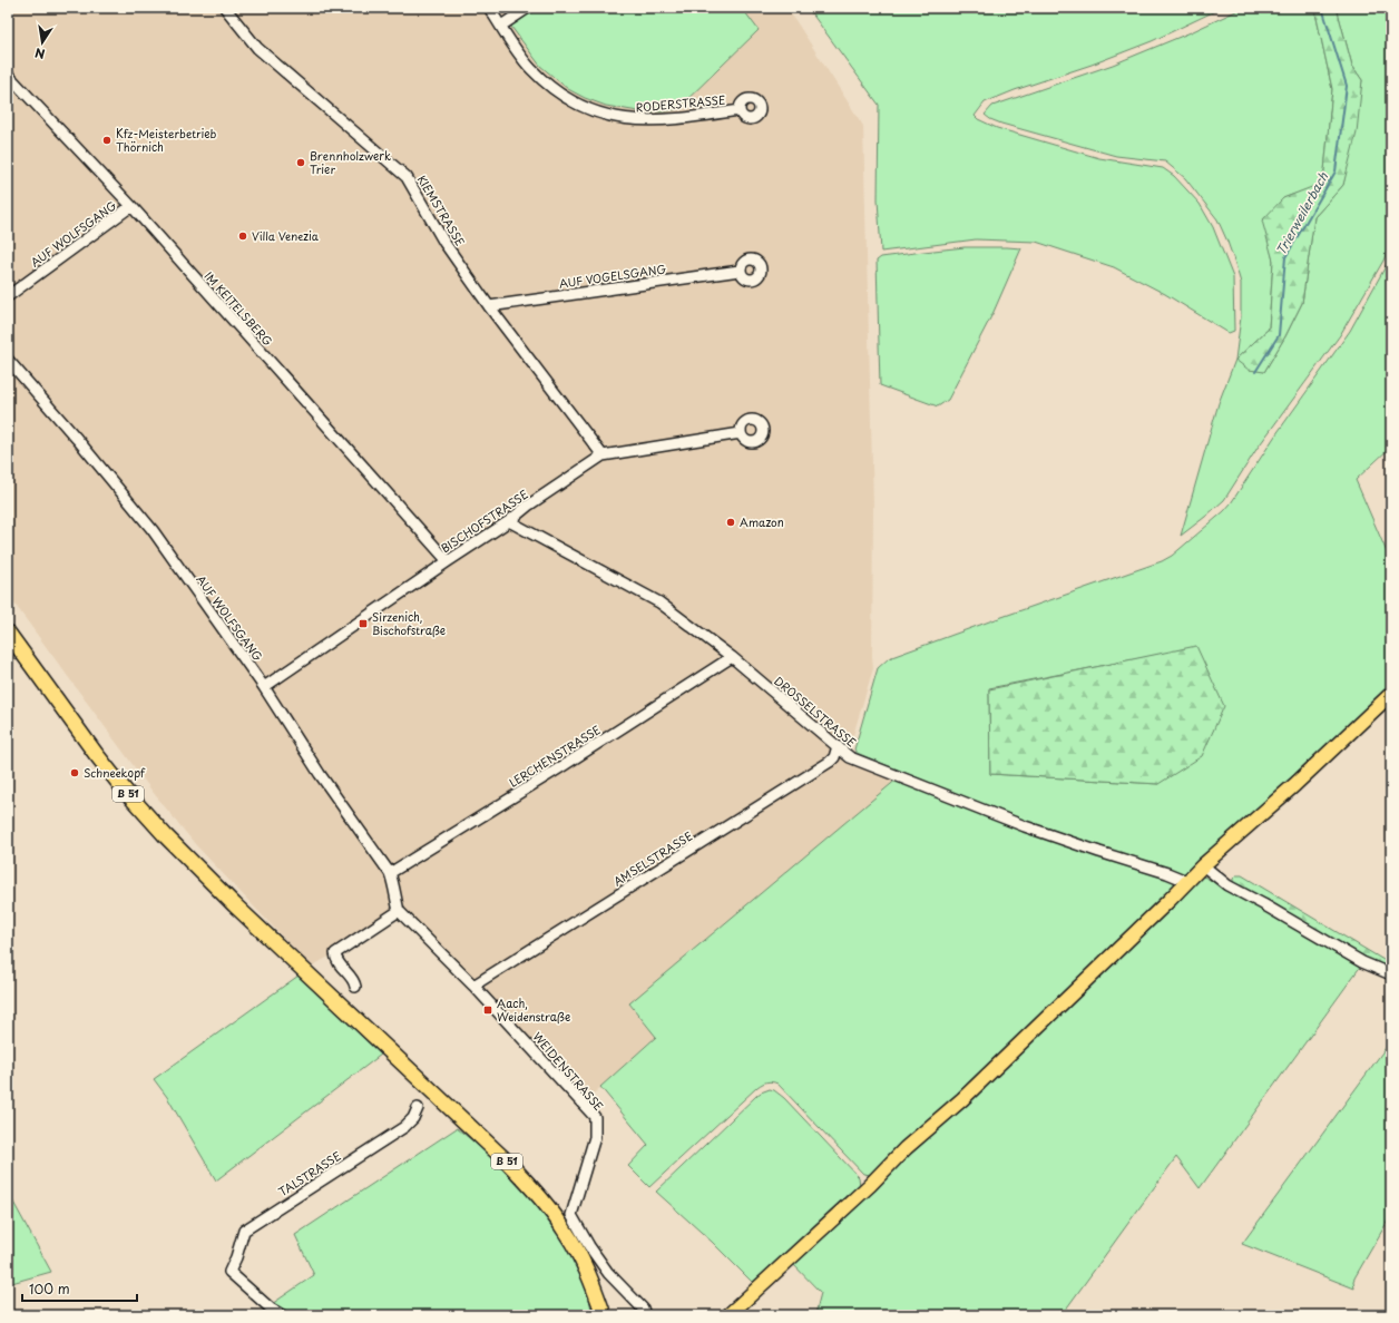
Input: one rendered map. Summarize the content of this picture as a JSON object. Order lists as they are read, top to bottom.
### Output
{
  "streets": {
    "highway": ["B 51"],
    "street": [
      "RODERSTRASSE",
      "KIEMSTRASSE",
      "AUF WOLFSGANG",
      "AUF VOGELSGANG",
      "IM KEITELSBERG",
      "BISCHOFSTRASSE",
      "DROSSELSTRASSE",
      "LERCHENSTRASSE",
      "AMSELSTRASSE",
      "WEIDENSTRASSE",
      "TALSTRASSE"
    ]
  },
  "crossings": [
    ["KIEMSTRASSE", "AUF VOGELSGANG"],
    ["KIEMSTRASSE", "BISCHOFSTRASSE"],
    ["AUF WOLFSGANG", "IM KEITELSBERG"],
    ["AUF WOLFSGANG", "BISCHOFSTRASSE"],
    ["AUF WOLFSGANG", "LERCHENSTRASSE"],
    ["AUF WOLFSGANG", "WEIDENSTRASSE"],
    ["IM KEITELSBERG", "BISCHOFSTRASSE"],
    ["BISCHOFSTRASSE", "DROSSELSTRASSE"],
    ["DROSSELSTRASSE", "LERCHENSTRASSE"],
    ["DROSSELSTRASSE", "AMSELSTRASSE"],
    ["AMSELSTRASSE", "WEIDENSTRASSE"]
  ],
  "water": ["Trierweilerbach"],
  "places": {
    "other": [
      "Kfz-Meisterbetrieb Thörnich",
      "Brennholzwerk Trier",
      "Villa Venezia",
      "Amazon",
      "Schneekopf"
    ],
    "transit": ["Sirzenich, Bischofstraße", "Aach, Weidenstraße"]
  },
  "scale_bar": "100 m",
  "north": "bottom"
}
